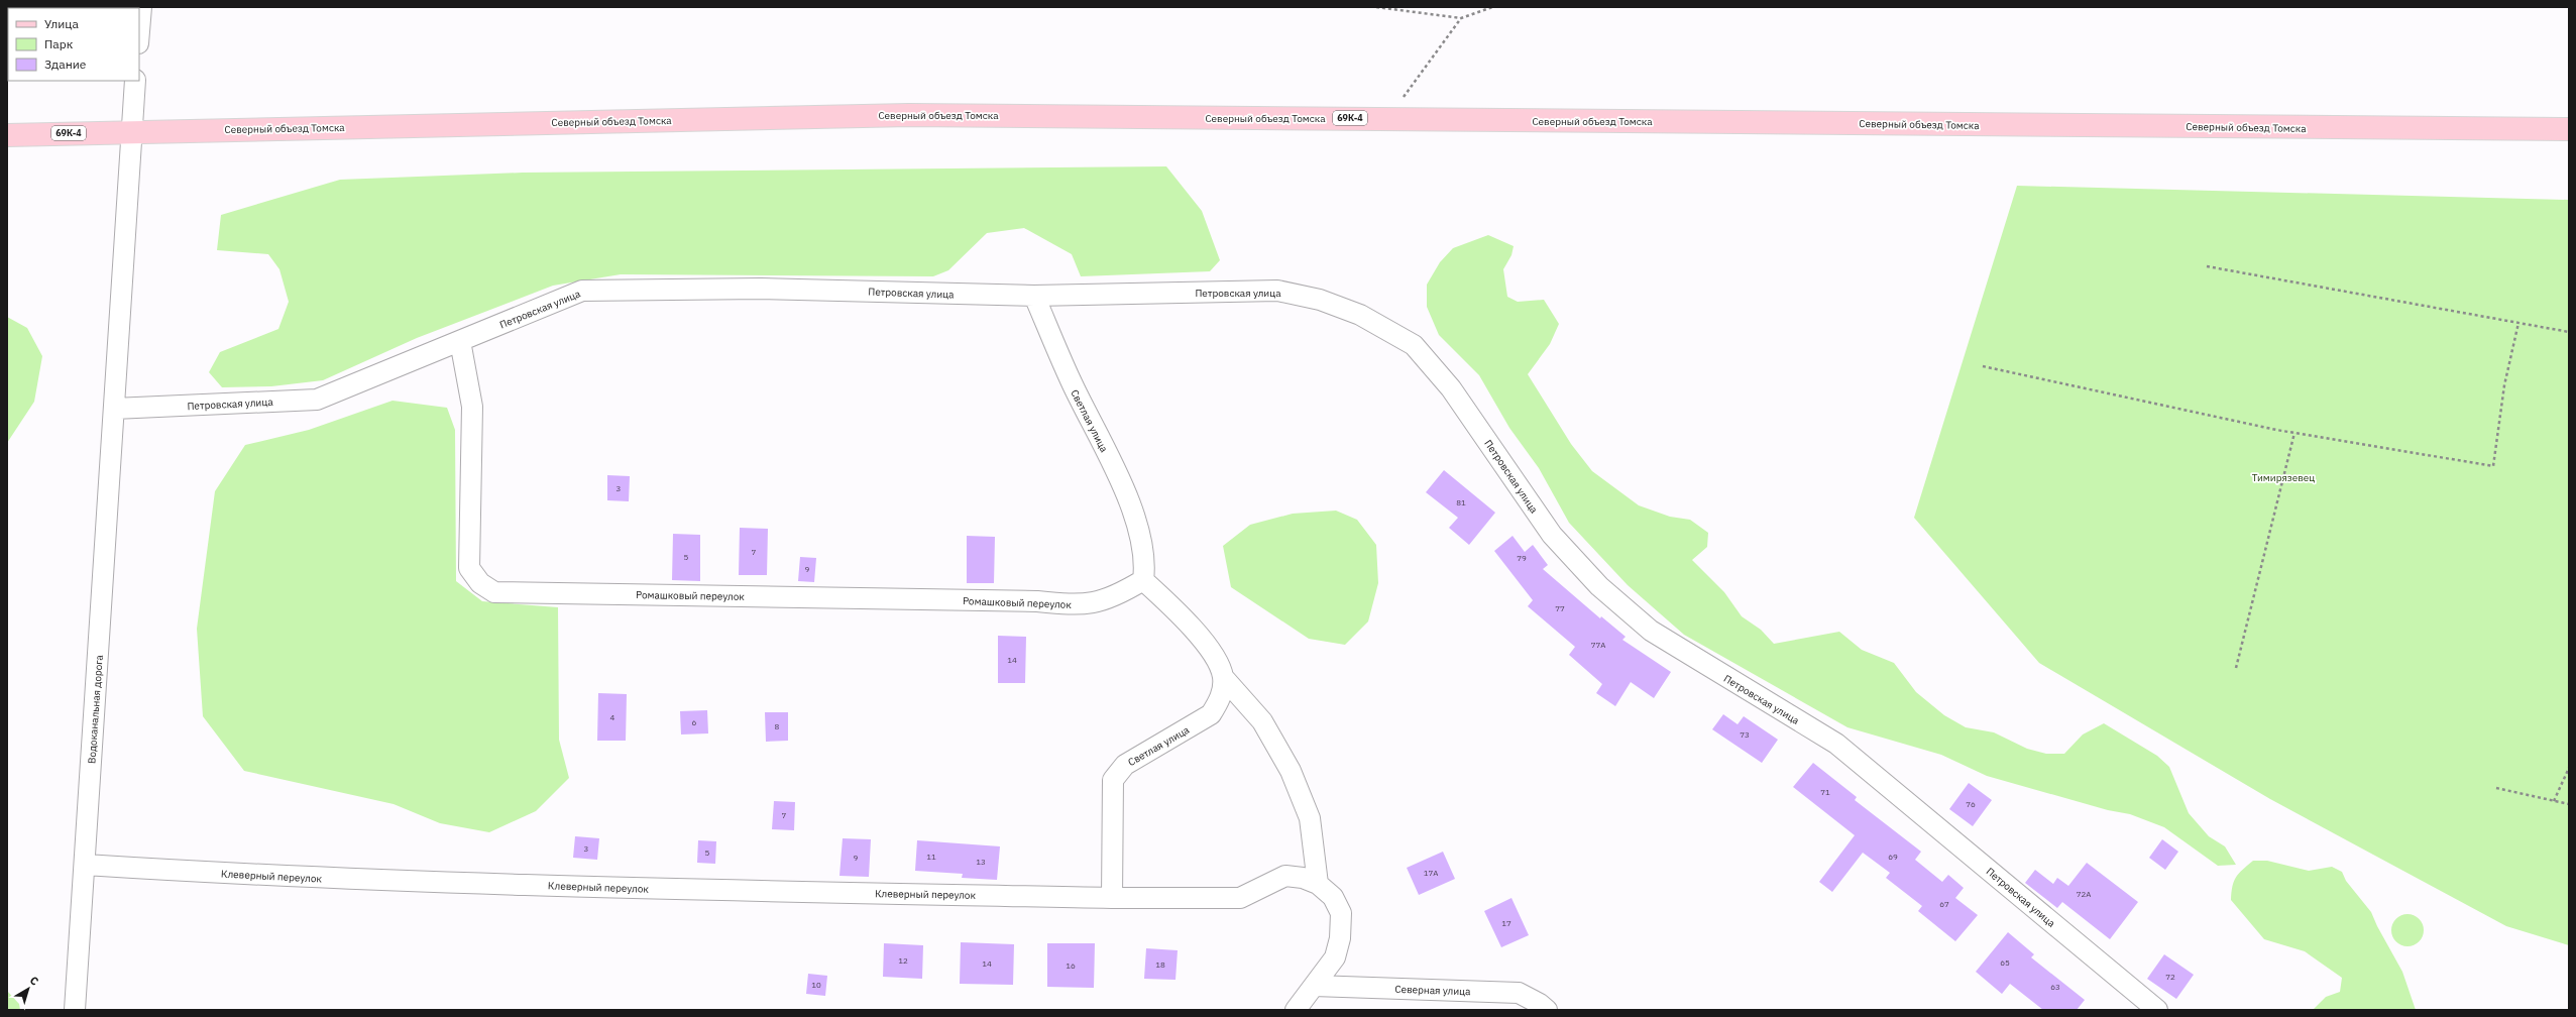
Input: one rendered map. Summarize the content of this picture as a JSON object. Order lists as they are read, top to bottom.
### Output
{
  "streets": {
    "main road": ["Северный объезд Томска", "69К-4"],
    "street": [
      "Петровская улица",
      "Светлая улица",
      "Ромашковый переулок",
      "Водоканальная дорога",
      "Клеверный переулок",
      "Северная улица"
    ]
  },
  "crossings": [
    ["Северный объезд Томска", "69К-4"],
    ["Северный объезд Томска", "Водоканальная дорога"],
    ["69К-4", "Водоканальная дорога"],
    ["Петровская улица", "Светлая улица"],
    ["Петровская улица", "Ромашковый переулок"],
    ["Петровская улица", "Водоканальная дорога"],
    ["Светлая улица", "Ромашковый переулок"],
    ["Светлая улица", "Клеверный переулок"],
    ["Водоканальная дорога", "Клеверный переулок"]
  ],
  "parks": ["Тимирязевец"],
  "house_numbers": [
    "3",
    "81",
    "7",
    "5",
    "79",
    "9",
    "77",
    "77А",
    "14",
    "4",
    "6",
    "8",
    "73",
    "71",
    "76",
    "7",
    "3",
    "5",
    "11",
    "69",
    "9",
    "13",
    "17А",
    "72А",
    "67",
    "17",
    "12",
    "65",
    "14",
    "18",
    "16",
    "72",
    "10",
    "63"
  ],
  "legend": ["Улица", "Парк", "Здание"],
  "north": "top right"
}
